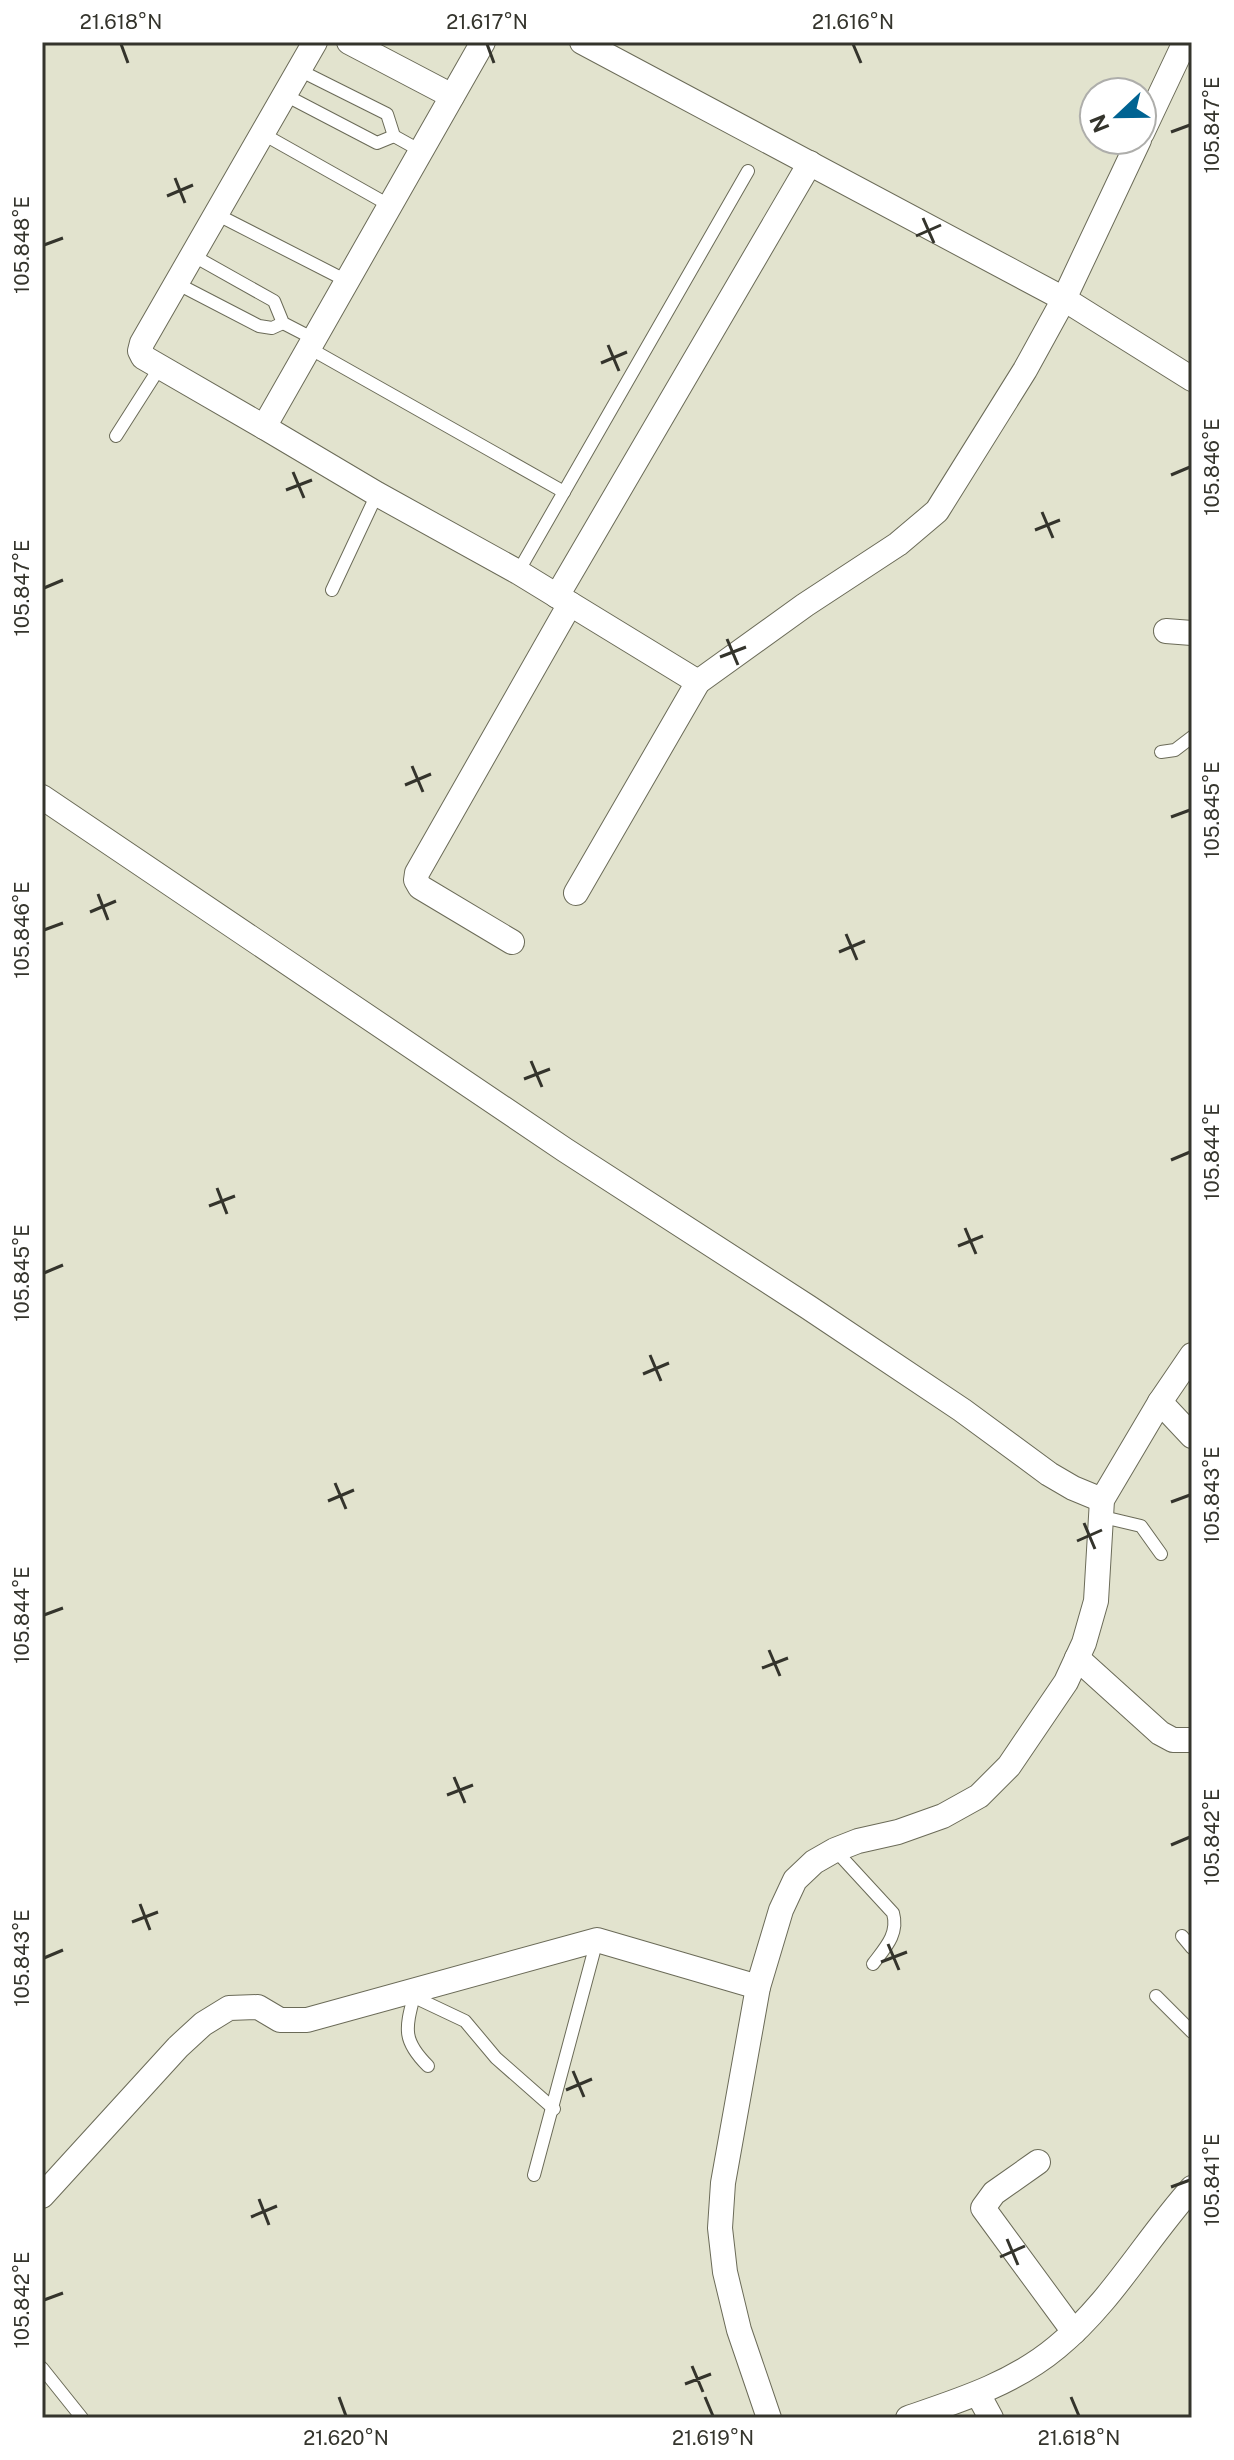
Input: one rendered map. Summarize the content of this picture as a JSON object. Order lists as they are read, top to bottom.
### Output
{
  "north": "left",
  "coordinates": [
    "21.618°N",
    "21.617°N",
    "21.616°N",
    "105.847°E",
    "105.848°E",
    "105.846°E",
    "105.845°E",
    "105.844°E",
    "105.843°E",
    "105.842°E",
    "105.841°E",
    "21.620°N",
    "21.619°N"
  ]
}
